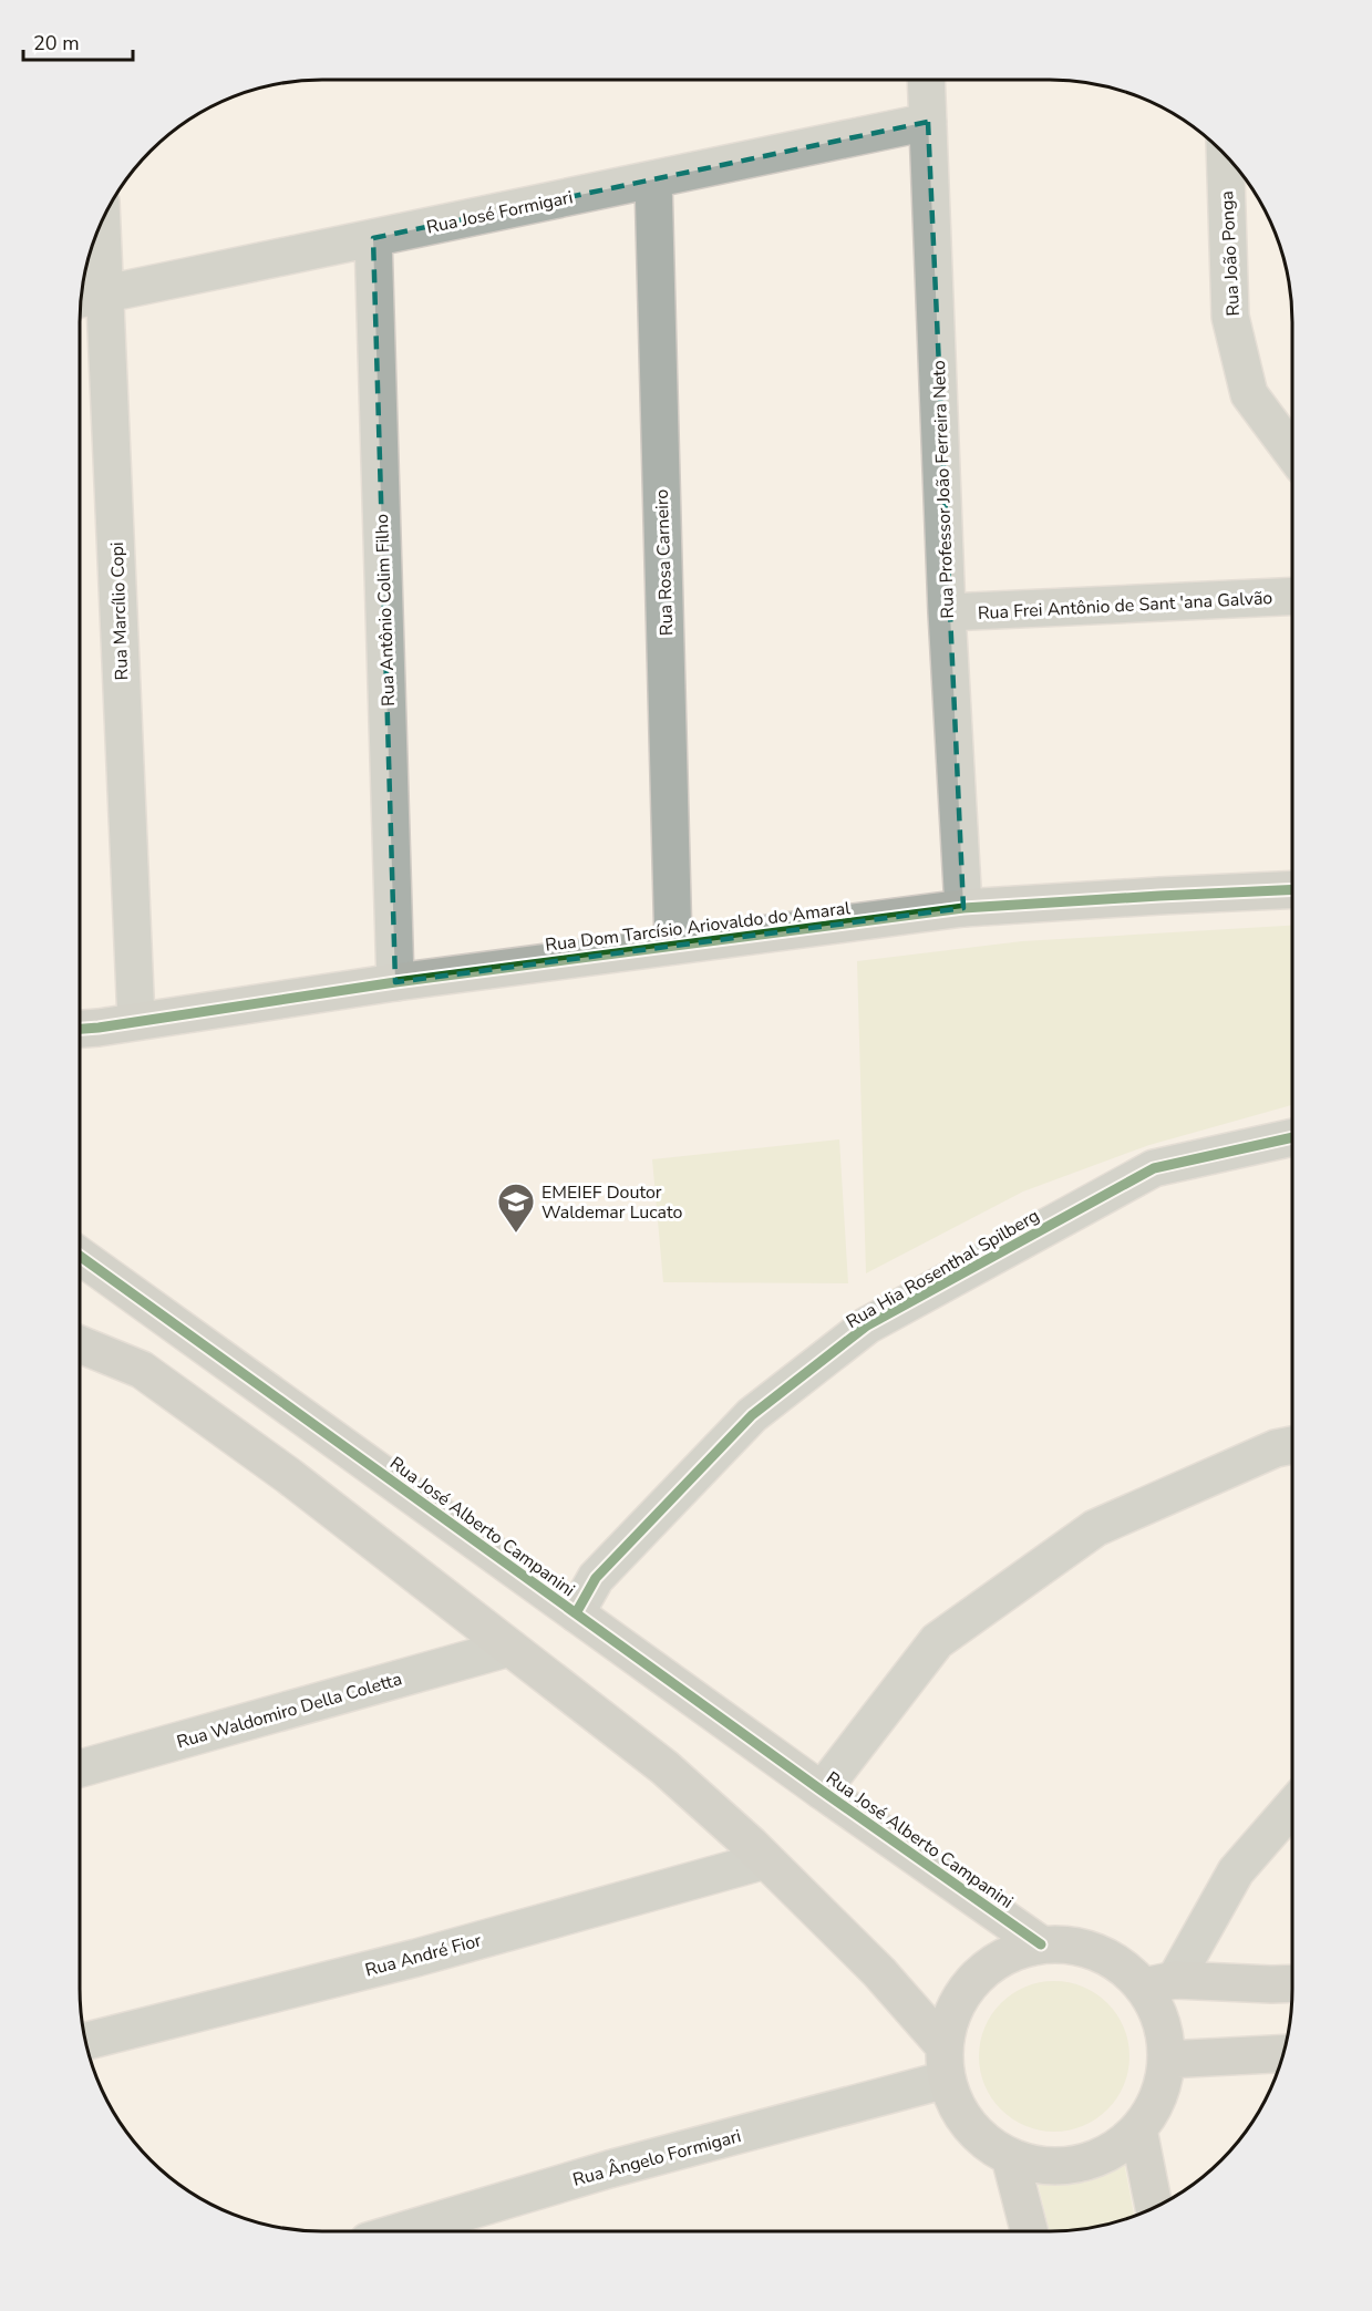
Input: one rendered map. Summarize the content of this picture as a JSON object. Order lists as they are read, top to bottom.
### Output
{
  "streets": {
    "street": [
      "Rua José Formigari",
      "Rua João Ponga",
      "Rua Professor João Ferreira Neto",
      "Rua Rosa Carneiro",
      "Rua Frei Antônio de Sant 'ana Galvão",
      "Rua Antônio Colim Filho",
      "Rua Marcílio Copi",
      "Rua Dom Tarcísio Ariovaldo do Amaral",
      "Rua Hia Rosenthal Spilberg",
      "Rua José Alberto Campanini",
      "Rua Waldomiro Della Coletta",
      "Rua André Fior",
      "Rua Ângelo Formigari"
    ]
  },
  "crossings": [
    ["Rua José Formigari", "Rua Professor João Ferreira Neto"],
    ["Rua José Formigari", "Rua Rosa Carneiro"],
    ["Rua José Formigari", "Rua Antônio Colim Filho"],
    ["Rua José Formigari", "Rua Marcílio Copi"],
    ["Rua Professor João Ferreira Neto", "Rua Frei Antônio de Sant 'ana Galvão"],
    ["Rua Professor João Ferreira Neto", "Rua Dom Tarcísio Ariovaldo do Amaral"],
    ["Rua Rosa Carneiro", "Rua Dom Tarcísio Ariovaldo do Amaral"],
    ["Rua Antônio Colim Filho", "Rua Dom Tarcísio Ariovaldo do Amaral"],
    ["Rua Marcílio Copi", "Rua Dom Tarcísio Ariovaldo do Amaral"],
    ["Rua Hia Rosenthal Spilberg", "Rua José Alberto Campanini"],
    ["Rua José Alberto Campanini", "Rua Ângelo Formigari"]
  ],
  "places": {
    "school or university": ["EMEIEF Doutor Waldemar Lucato"]
  },
  "scale_bar": "20 m"
}
